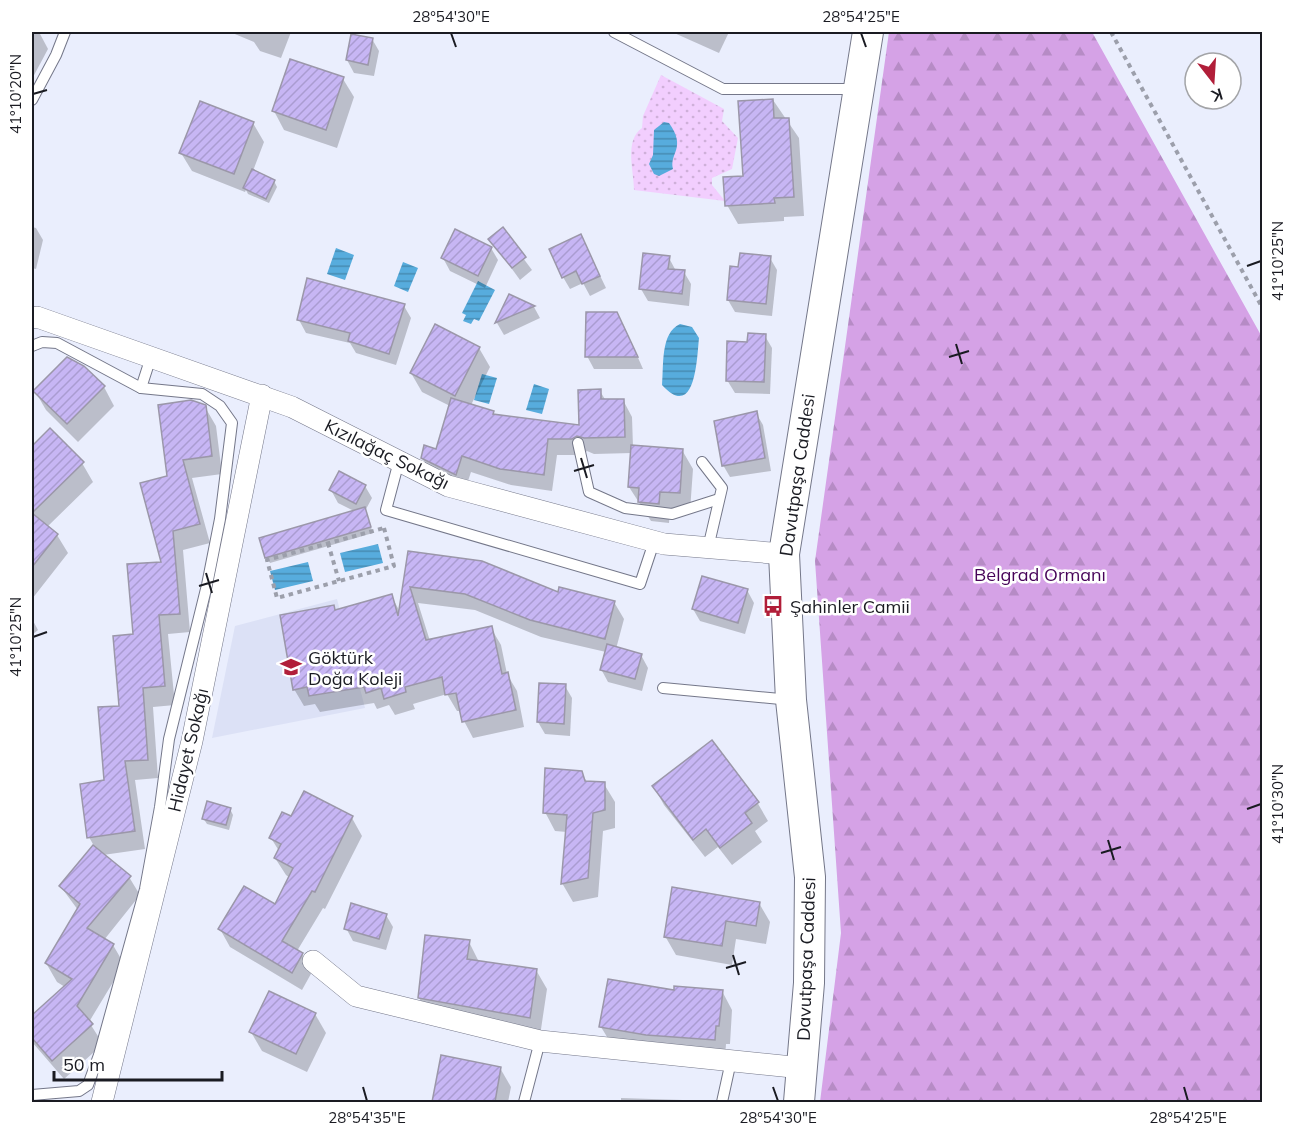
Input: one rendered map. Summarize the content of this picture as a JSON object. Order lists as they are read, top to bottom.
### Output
{
  "streets": {
    "street": ["Kızılağaç Sokağı", "Davutpaşa Caddesi", "Hidayet Sokağı"]
  },
  "crossings": [
    ["Kızılağaç Sokağı", "Davutpaşa Caddesi"],
    ["Kızılağaç Sokağı", "Hidayet Sokağı"]
  ],
  "parks": ["Belgrad Ormanı"],
  "places": {
    "bus stop": ["Şahinler Camii"],
    "school or university": ["Göktürk Doğa Koleji"]
  },
  "scale_bar": "50 m",
  "north": "bottom",
  "coordinates": [
    "28°54'30\"E",
    "28°54'25\"E",
    "41°10'20\"N",
    "41°10'25\"N",
    "41°10'30\"N",
    "28°54'35\"E"
  ]
}
